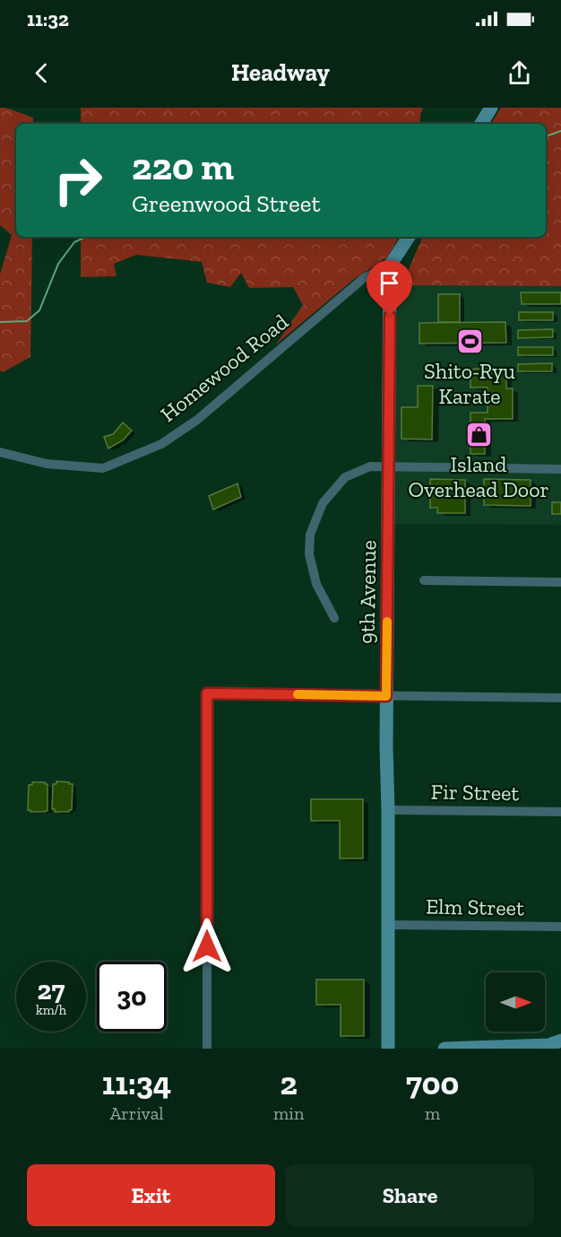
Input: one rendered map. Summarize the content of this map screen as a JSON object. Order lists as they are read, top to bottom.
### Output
{
  "streets": {
    "main road": ["9th Avenue"],
    "street": ["Homewood Road", "Fir Street", "Elm Street"]
  },
  "crossings": [
    ["Homewood Road", "9th Avenue"],
    ["9th Avenue", "Fir Street"],
    ["9th Avenue", "Elm Street"]
  ],
  "places": {
    "sports": ["Shito-Ryu Karate"],
    "shop": ["Island Overhead Door"]
  },
  "north": "right",
  "page": {
    "status": "11:32",
    "header": "Headway",
    "turn": ["220 m", "Greenwood Street"],
    "speed": "27 km/h",
    "limit": "30",
    "eta": [
      "11:34",
      "Arrival",
      "2",
      "min",
      "700",
      "m"
    ],
    "buttons": ["Exit", "Share"]
  }
}
